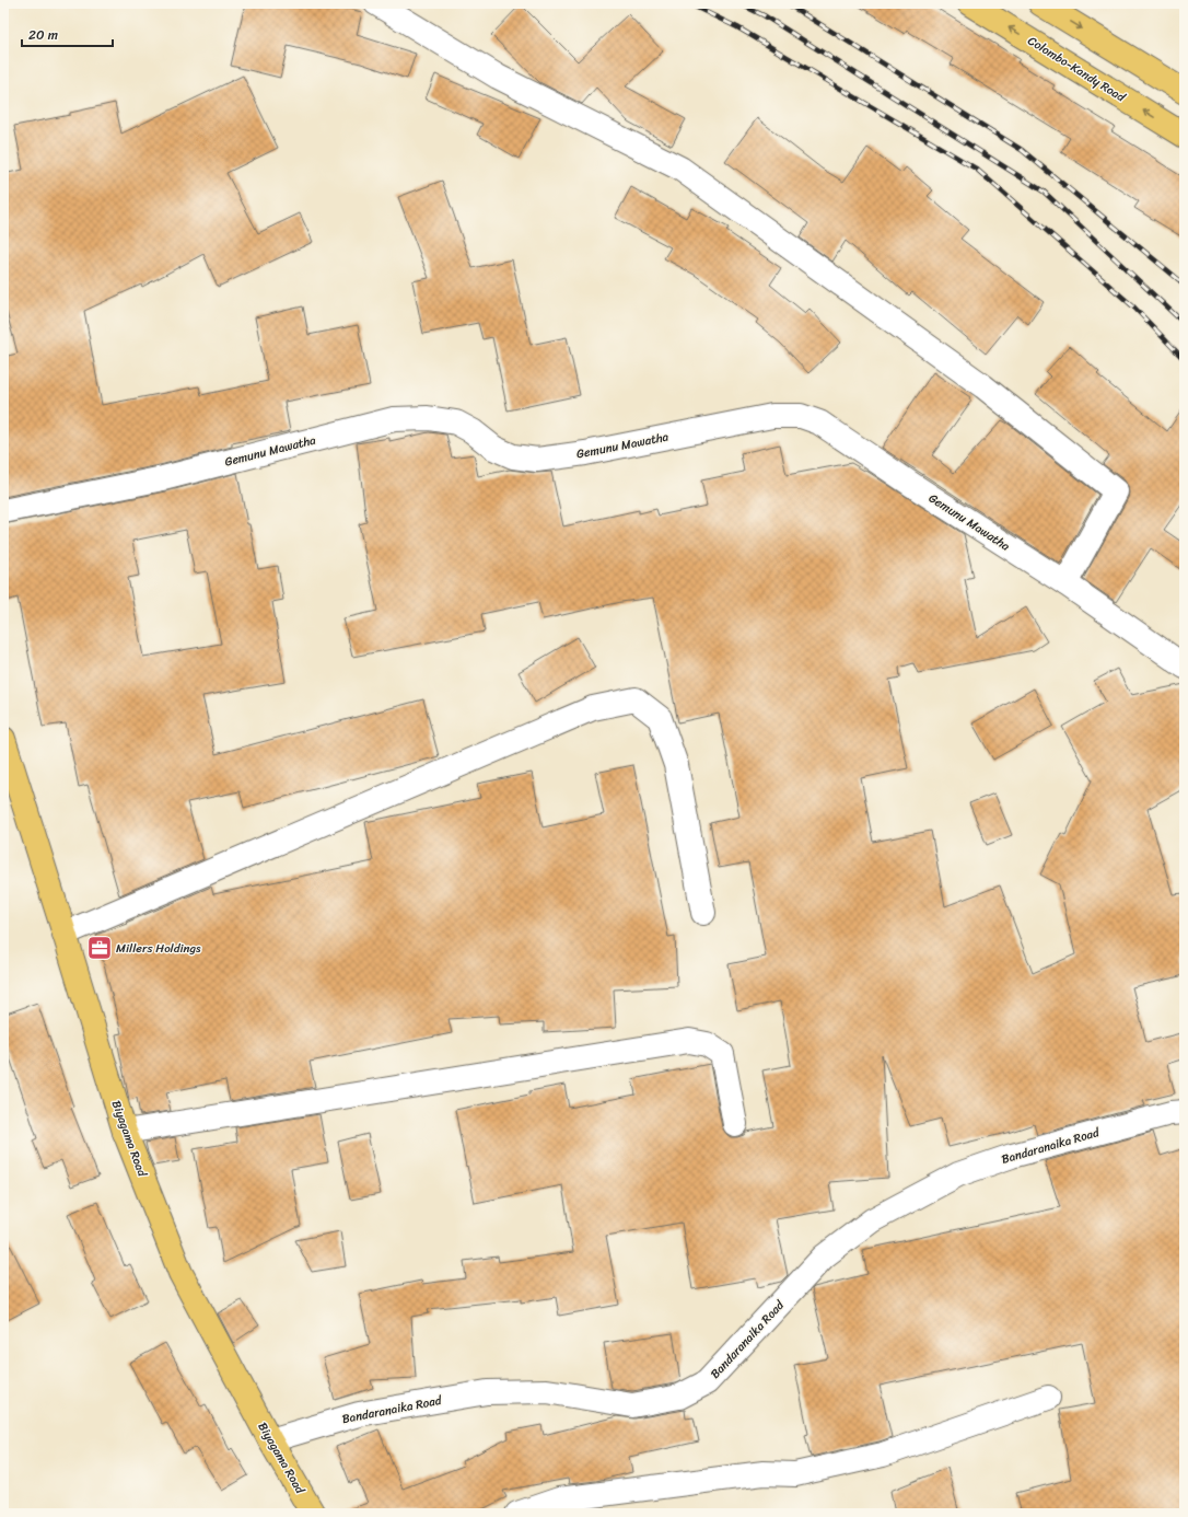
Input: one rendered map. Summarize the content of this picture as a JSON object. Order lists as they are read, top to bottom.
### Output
{
  "streets": {
    "main road": ["Colombo-Kandy Road", "Biyagama Road"],
    "street": ["Gemunu Mawatha", "Bandaranaika Road"]
  },
  "crossings": [
    ["Biyagama Road", "Bandaranaika Road"]
  ],
  "places": {
    "office": ["Millers Holdings"]
  },
  "scale_bar": "20 m"
}
